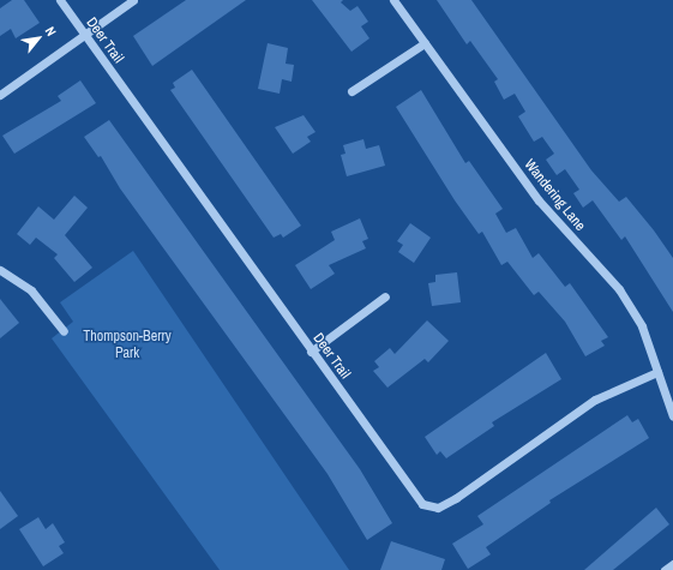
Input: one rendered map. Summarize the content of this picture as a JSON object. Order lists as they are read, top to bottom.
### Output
{
  "streets": {
    "street": ["Deer Trail", "Wandering Lane"]
  },
  "crossings": [
    ["Deer Trail", "Wandering Lane"]
  ],
  "parks": ["Thompson-Berry Park"],
  "north": "top right"
}
